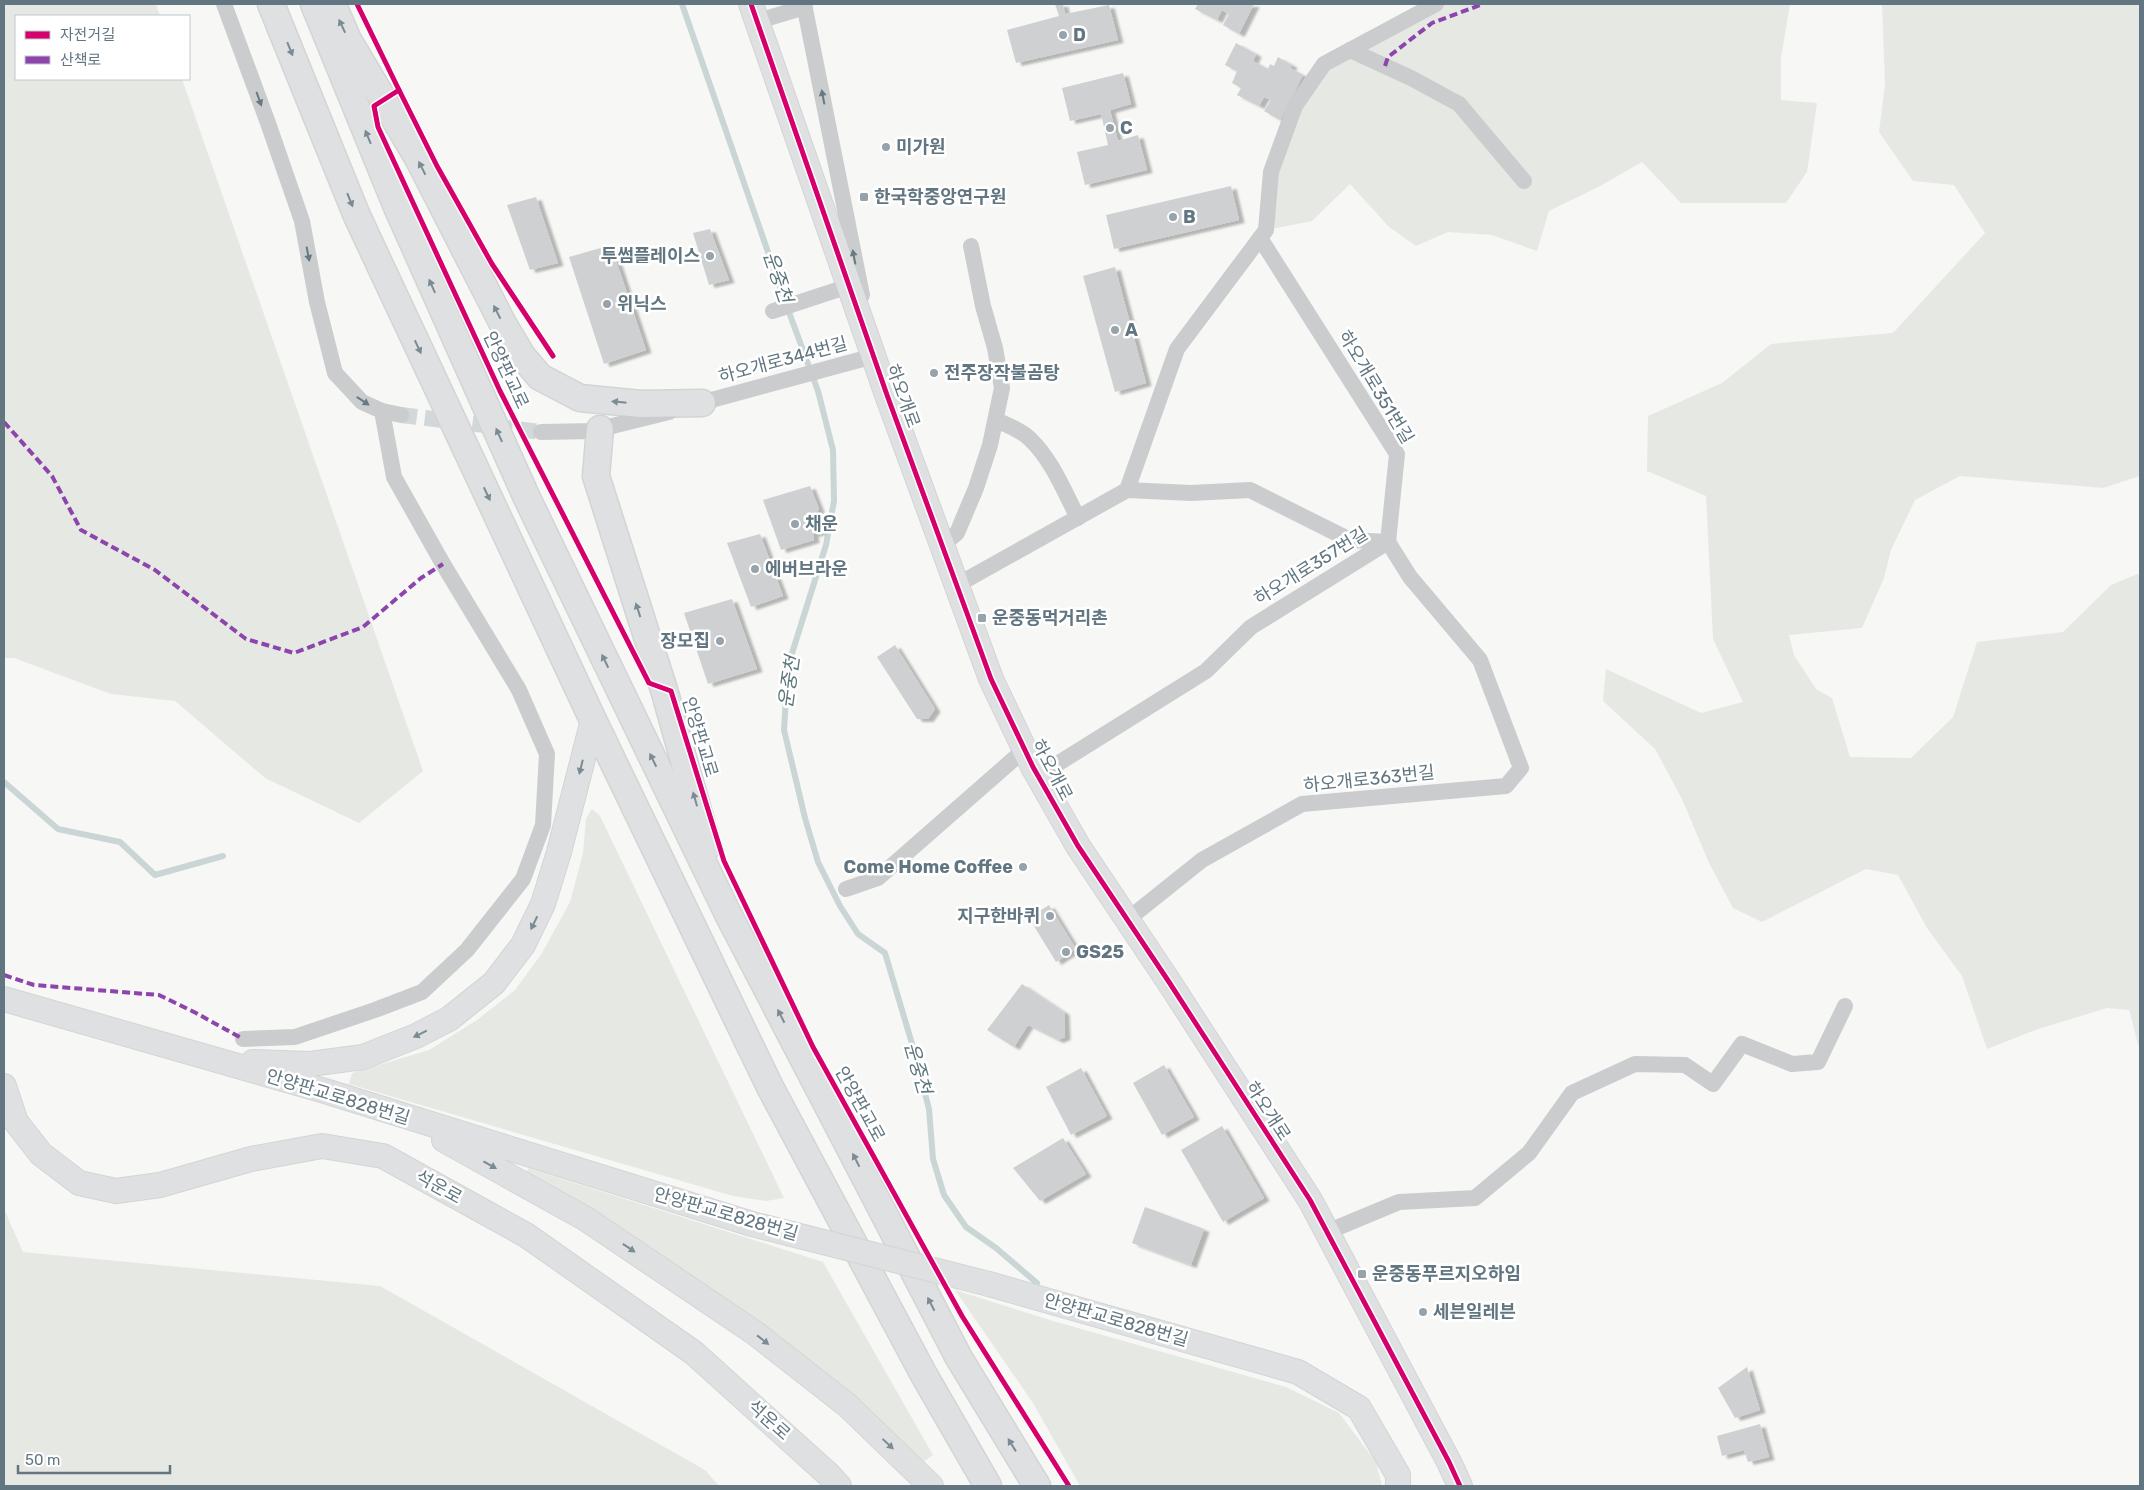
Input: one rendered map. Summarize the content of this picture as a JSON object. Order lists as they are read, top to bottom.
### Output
{
  "streets": {
    "main road": ["안양판교로"],
    "street": [
      "하오개로344번길",
      "하오개로351번길",
      "하오개로",
      "하오개로357번길",
      "하오개로363번길",
      "안양판교로828번길",
      "석운로"
    ]
  },
  "crossings": [
    ["하오개로344번길", "하오개로"],
    ["하오개로351번길", "하오개로357번길"],
    ["하오개로", "하오개로357번길"],
    ["하오개로", "하오개로363번길"],
    ["하오개로357번길", "하오개로363번길"]
  ],
  "water": ["운중천"],
  "places": {
    "other": [
      "D",
      "C",
      "미가원",
      "B",
      "투썸플레이스",
      "위닉스",
      "A",
      "전주장작불곰탕",
      "채운",
      "에버브라운",
      "장모집",
      "Come Home Coffee",
      "지구한바퀴",
      "GS25",
      "세븐일레븐"
    ],
    "transit": ["한국학중앙연구원", "운중동먹거리촌", "운중동푸르지오하임"]
  },
  "legend": ["자전거길", "산책로"],
  "scale_bar": "50 m"
}
